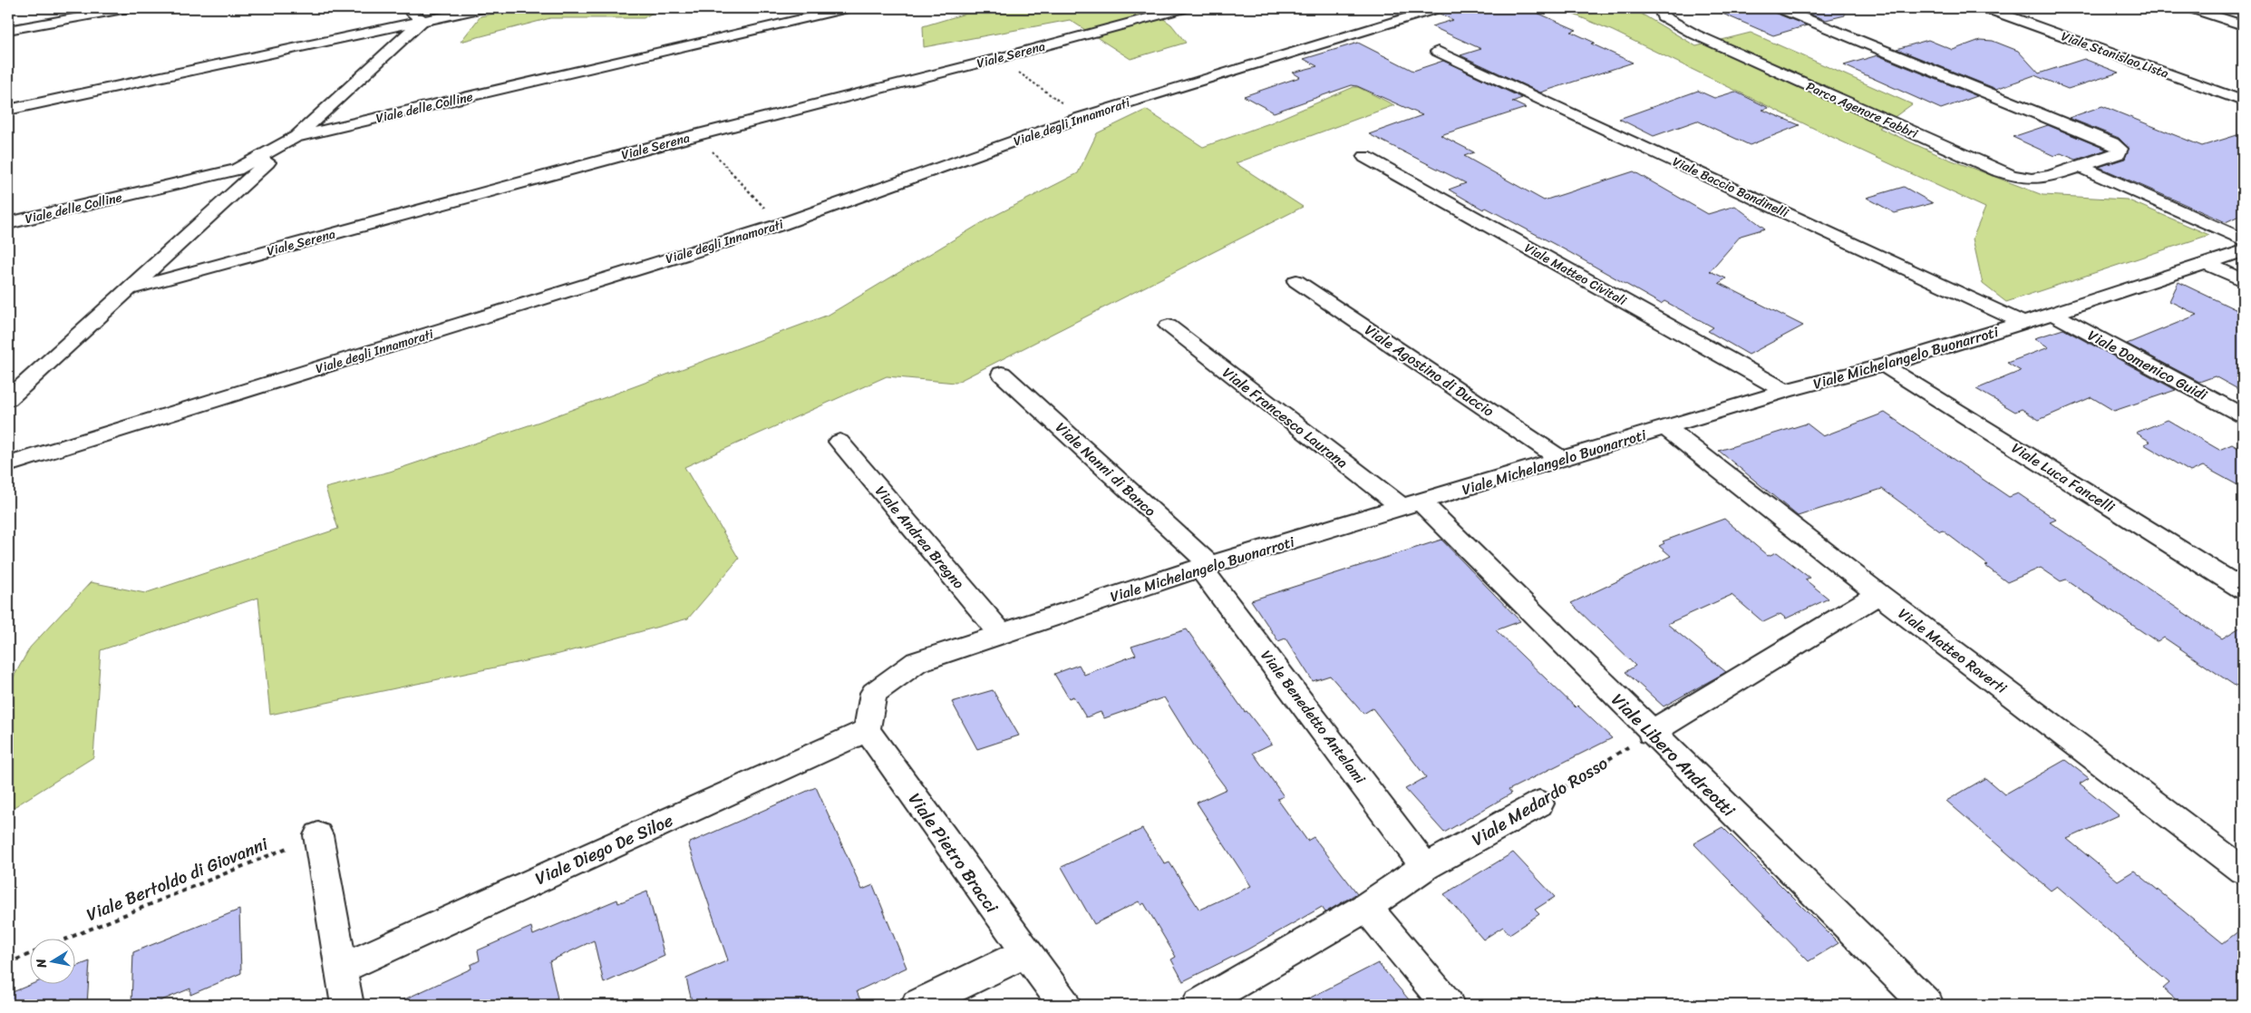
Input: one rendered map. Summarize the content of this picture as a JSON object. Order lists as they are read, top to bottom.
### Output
{
  "streets": {
    "street": [
      "Viale Serena",
      "Viale Stanislao Lista",
      "Viale delle Colline",
      "Parco Agenore Fabbri",
      "Viale degli Innamorati",
      "Viale Baccio Bandinelli",
      "Viale Matteo Civitali",
      "Viale Michelangelo Buonarroti",
      "Viale Domenico Guidi",
      "Viale Agostino di Duccio",
      "Viale Francesco Laurana",
      "Viale Nanni di Banco",
      "Viale Luca Fancelli",
      "Viale Andrea Bregno",
      "Viale Matteo Raverti",
      "Viale Benedetto Antelami",
      "Viale Libero Andreotti",
      "Viale Medardo Rosso",
      "Viale Diego De Siloe",
      "Viale Pietro Bracci"
    ],
    "path": ["Viale Bertoldo di Giovanni"]
  },
  "crossings": [
    ["Viale Baccio Bandinelli", "Viale Michelangelo Buonarroti"],
    ["Viale Matteo Civitali", "Viale Michelangelo Buonarroti"],
    ["Viale Michelangelo Buonarroti", "Viale Domenico Guidi"],
    ["Viale Michelangelo Buonarroti", "Viale Agostino di Duccio"],
    ["Viale Michelangelo Buonarroti", "Viale Francesco Laurana"],
    ["Viale Michelangelo Buonarroti", "Viale Nanni di Banco"],
    ["Viale Michelangelo Buonarroti", "Viale Luca Fancelli"],
    ["Viale Michelangelo Buonarroti", "Viale Andrea Bregno"],
    ["Viale Michelangelo Buonarroti", "Viale Matteo Raverti"],
    ["Viale Michelangelo Buonarroti", "Viale Benedetto Antelami"],
    ["Viale Michelangelo Buonarroti", "Viale Libero Andreotti"],
    ["Viale Michelangelo Buonarroti", "Viale Diego De Siloe"],
    ["Viale Michelangelo Buonarroti", "Viale Pietro Bracci"],
    ["Viale Francesco Laurana", "Viale Libero Andreotti"],
    ["Viale Nanni di Banco", "Viale Benedetto Antelami"],
    ["Viale Benedetto Antelami", "Viale Medardo Rosso"],
    ["Viale Libero Andreotti", "Viale Medardo Rosso"],
    ["Viale Diego De Siloe", "Viale Pietro Bracci"]
  ],
  "north": "left"
}
